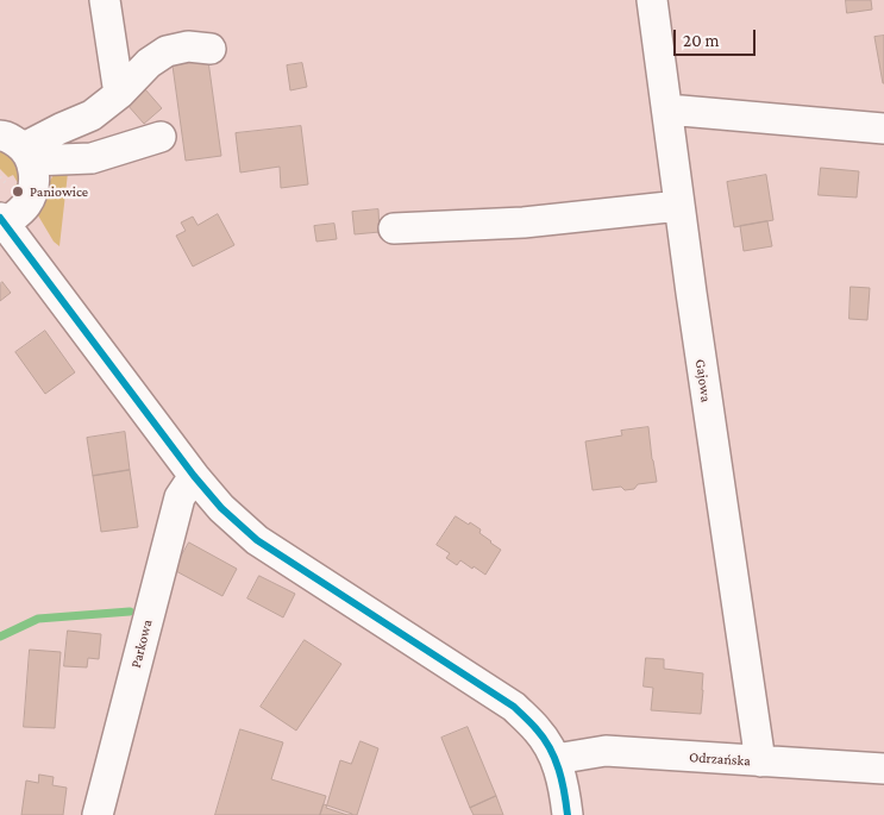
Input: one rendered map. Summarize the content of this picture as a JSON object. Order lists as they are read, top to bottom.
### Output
{
  "streets": {
    "street": ["Gajowa", "Parkowa", "Odrzańska"]
  },
  "crossings": [
    ["Gajowa", "Odrzańska"]
  ],
  "places": ["Paniowice"],
  "scale_bar": "20 m"
}
